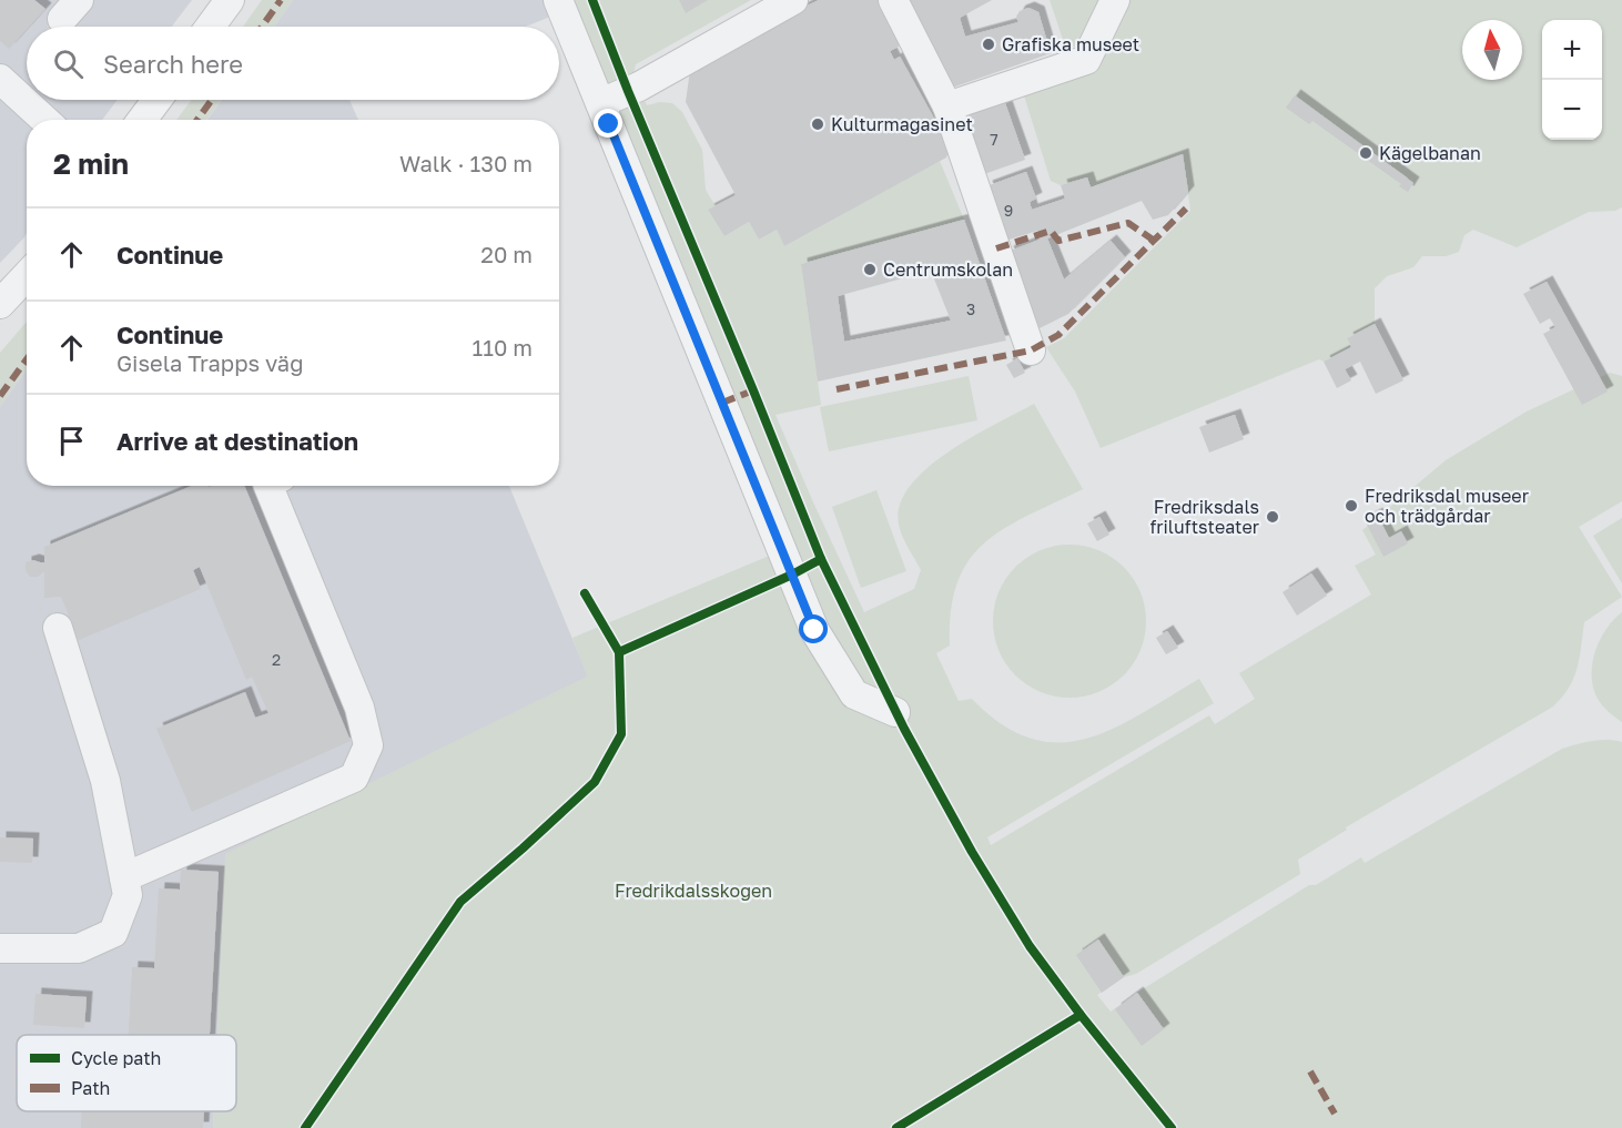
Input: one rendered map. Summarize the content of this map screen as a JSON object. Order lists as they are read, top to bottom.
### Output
{
  "parks": ["Fredrikdalsskogen"],
  "places": [
    "Grafiska museet",
    "Kulturmagasinet",
    "Kägelbanan",
    "Centrumskolan",
    "Fredriksdal museer och trädgårdar",
    "Fredriksdals friluftsteater"
  ],
  "house_numbers": [
    "7",
    "9",
    "3",
    "2"
  ],
  "legend": ["Cycle path", "Path"],
  "north": "top",
  "page": {
    "map_buttons": ["+", "−"],
    "search": "Search here",
    "heading": ["2 min", "Walk · 130 m"],
    "list": [
      ["Continue", "20 m"],
      ["Continue", "Gisela Trapps väg", "110 m"],
      "Arrive at destination"
    ]
  }
}
